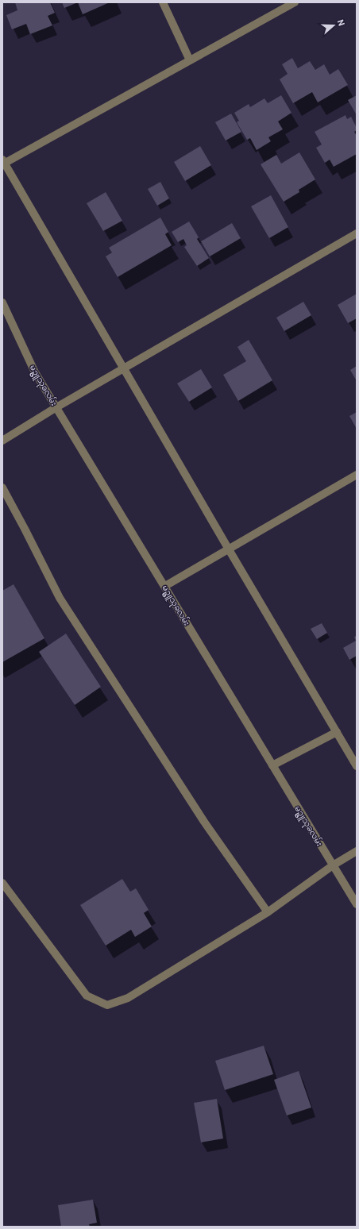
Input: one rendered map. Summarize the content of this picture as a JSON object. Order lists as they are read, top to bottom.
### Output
{
  "streets": {
    "street": ["မဥ္ဇူသုခလမ်း"]
  },
  "north": "right"
}
